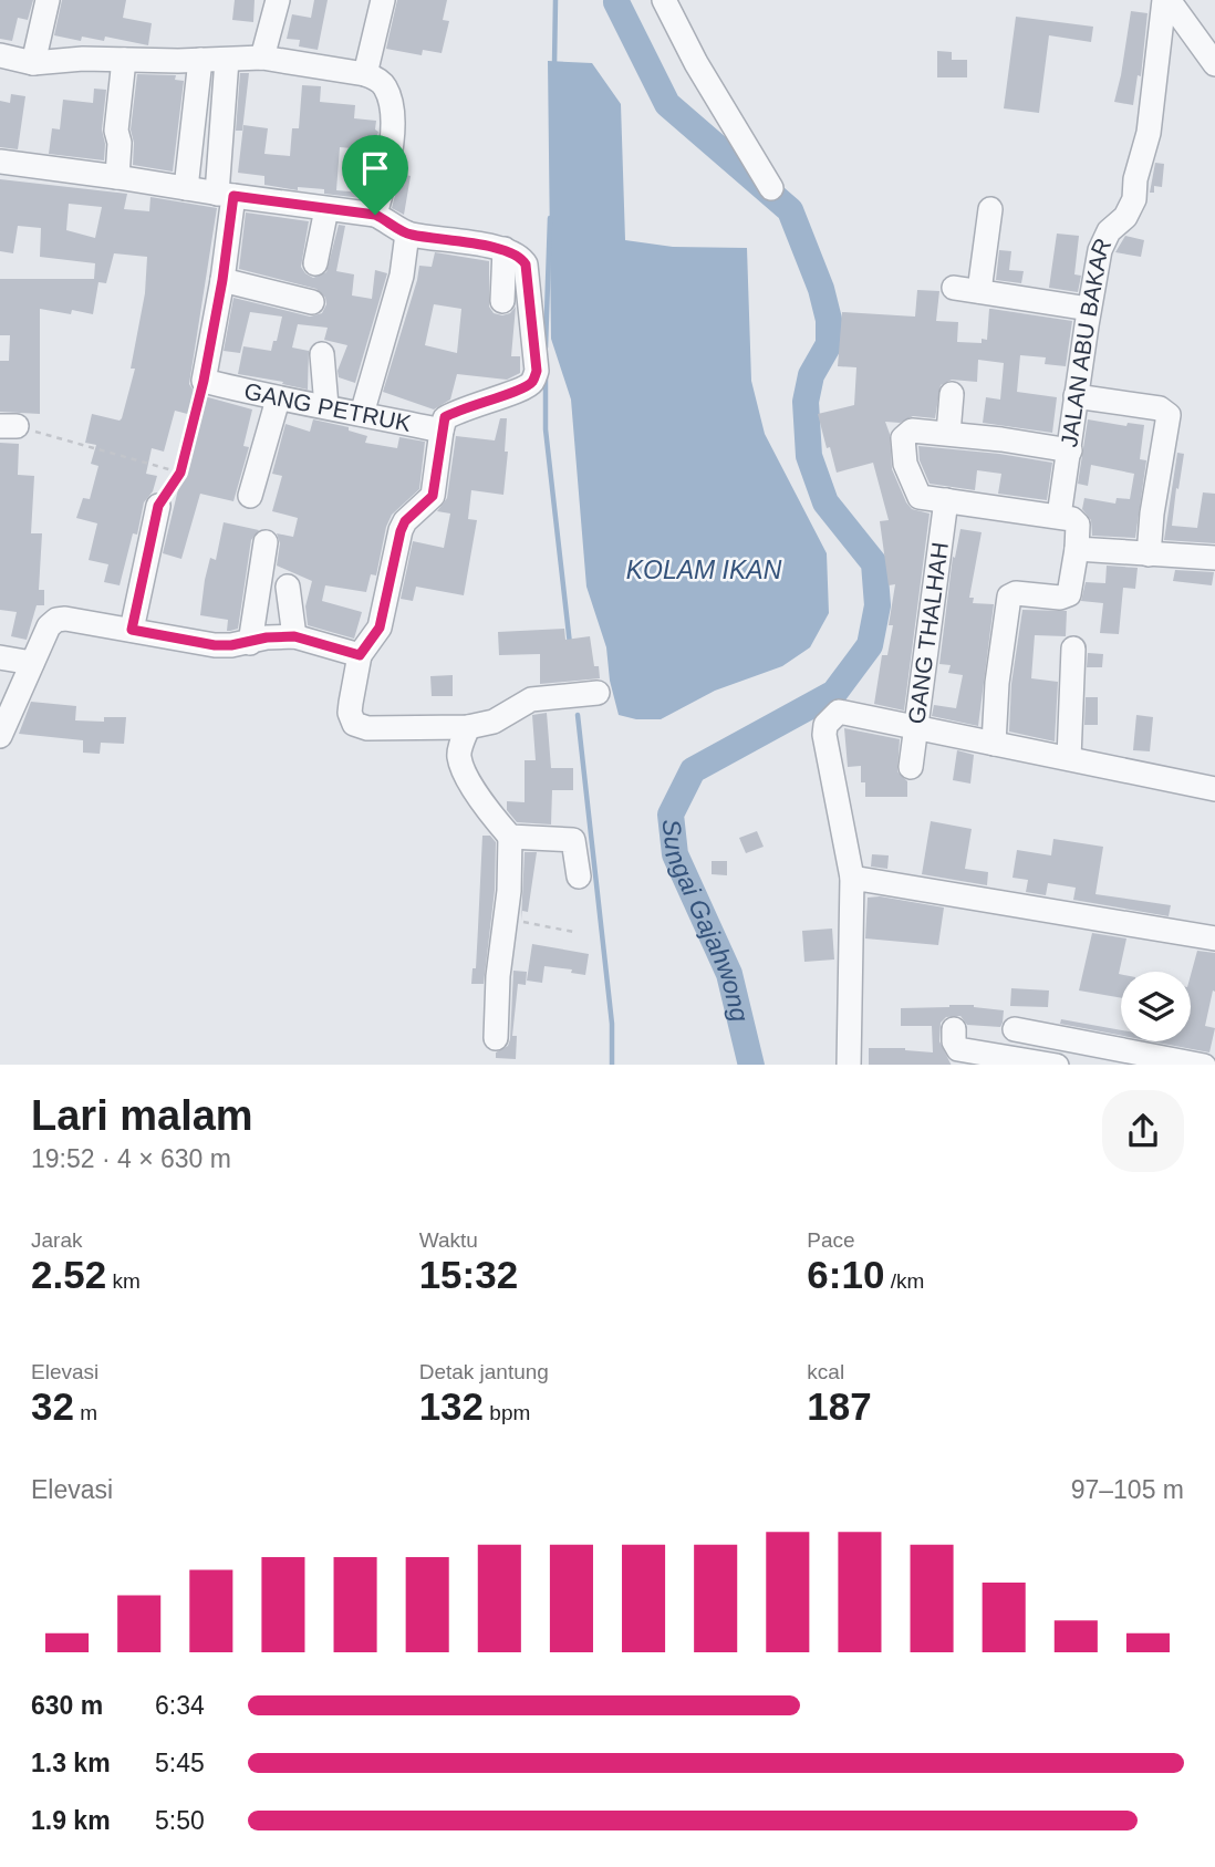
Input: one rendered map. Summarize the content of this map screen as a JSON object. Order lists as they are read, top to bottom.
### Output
{
  "streets": {
    "street": ["JALAN ABU BAKAR", "GANG PETRUK", "GANG THALHAH"]
  },
  "water": ["KOLAM IKAN", "Sungai Gajahwong"],
  "page": {
    "heading": ["Lari malam", "19:52 · 4 × 630 m"],
    "stats": [
      ["Jarak", "2.52 km"],
      ["Waktu", "15:32"],
      ["Pace", "6:10 /km"],
      ["Elevasi", "32 m"],
      ["Detak jantung", "132 bpm"],
      ["kcal", "187"]
    ],
    "chart": ["Elevasi", "97–105 m"],
    "list": [
      {
        "name": "630 m",
        "note": "6:34"
      },
      {
        "name": "1.3 km",
        "note": "5:45"
      },
      {
        "name": "1.9 km",
        "note": "5:50"
      }
    ]
  }
}
